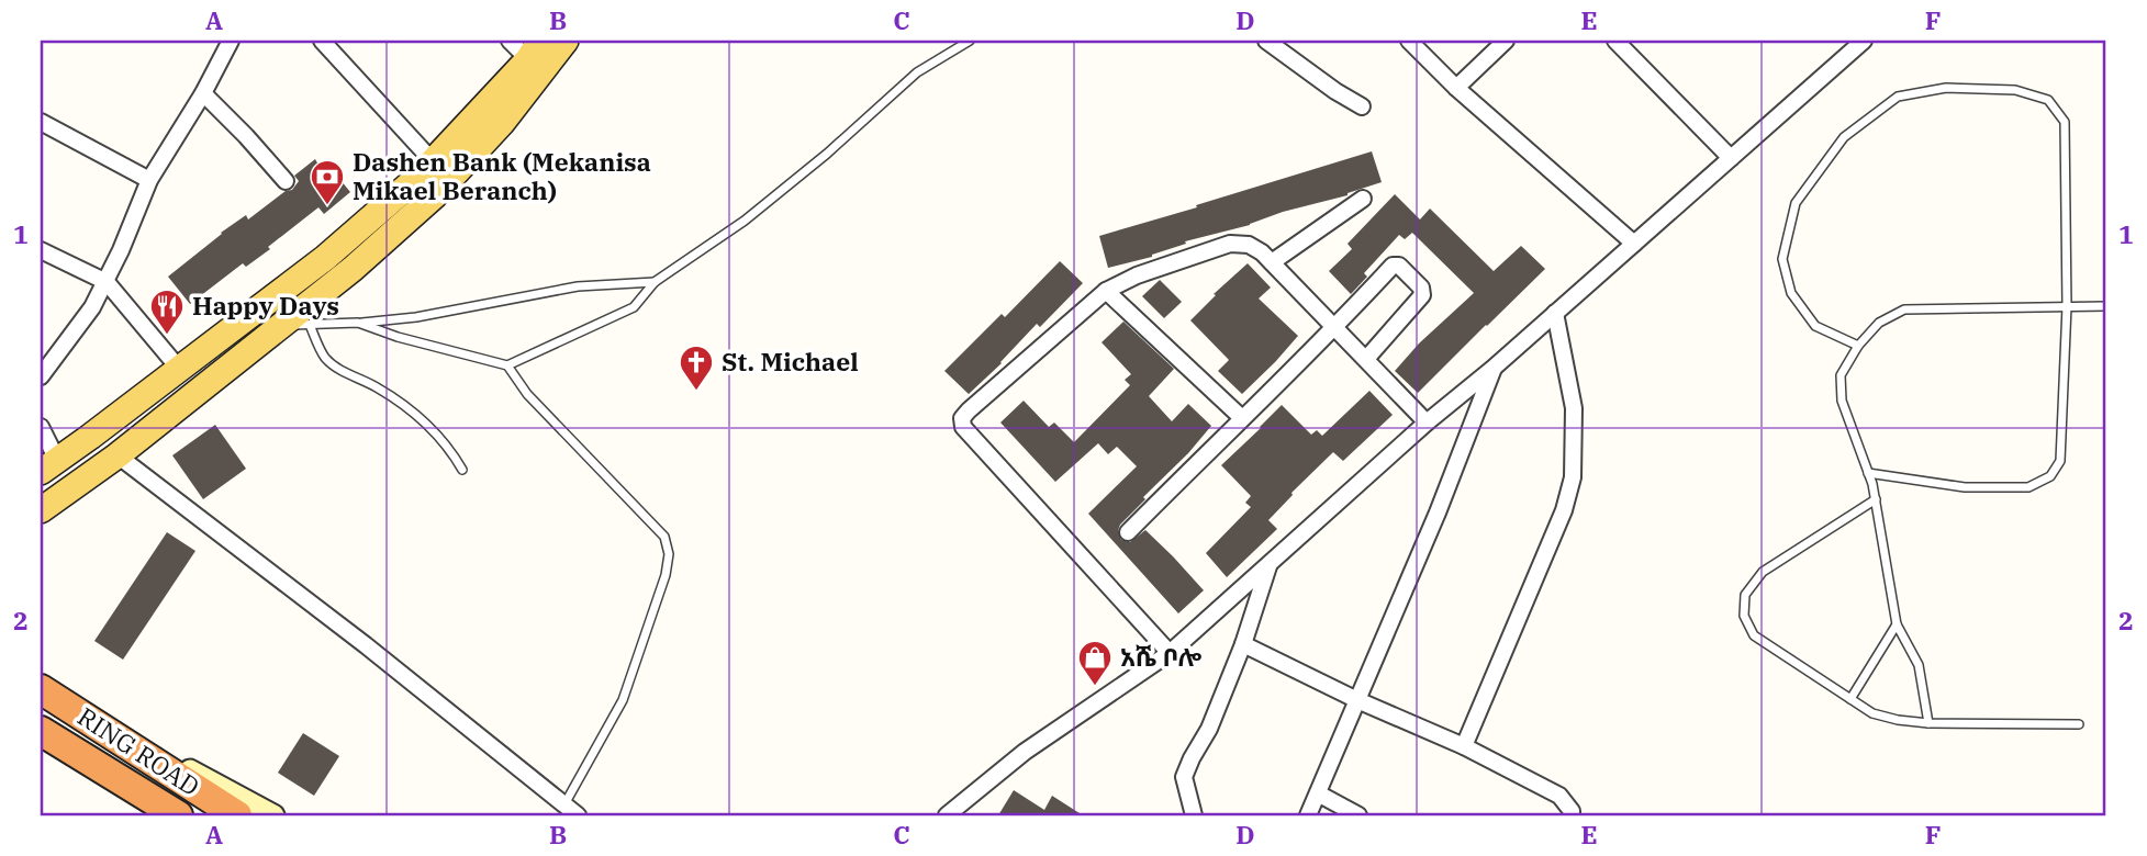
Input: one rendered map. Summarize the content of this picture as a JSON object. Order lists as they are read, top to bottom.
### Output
{
  "streets": {
    "highway": ["RING ROAD"]
  },
  "places": {
    "bank": ["Dashen Bank (Mekanisa Mikael Beranch)"],
    "restaurant": ["Happy Days"],
    "church": ["St. Michael"],
    "shop": ["አሼ ቦሎ"]
  },
  "grid": {
    "columns": [
      "A",
      "B",
      "C",
      "D",
      "E",
      "F"
    ],
    "rows": ["1", "2"]
  }
}
